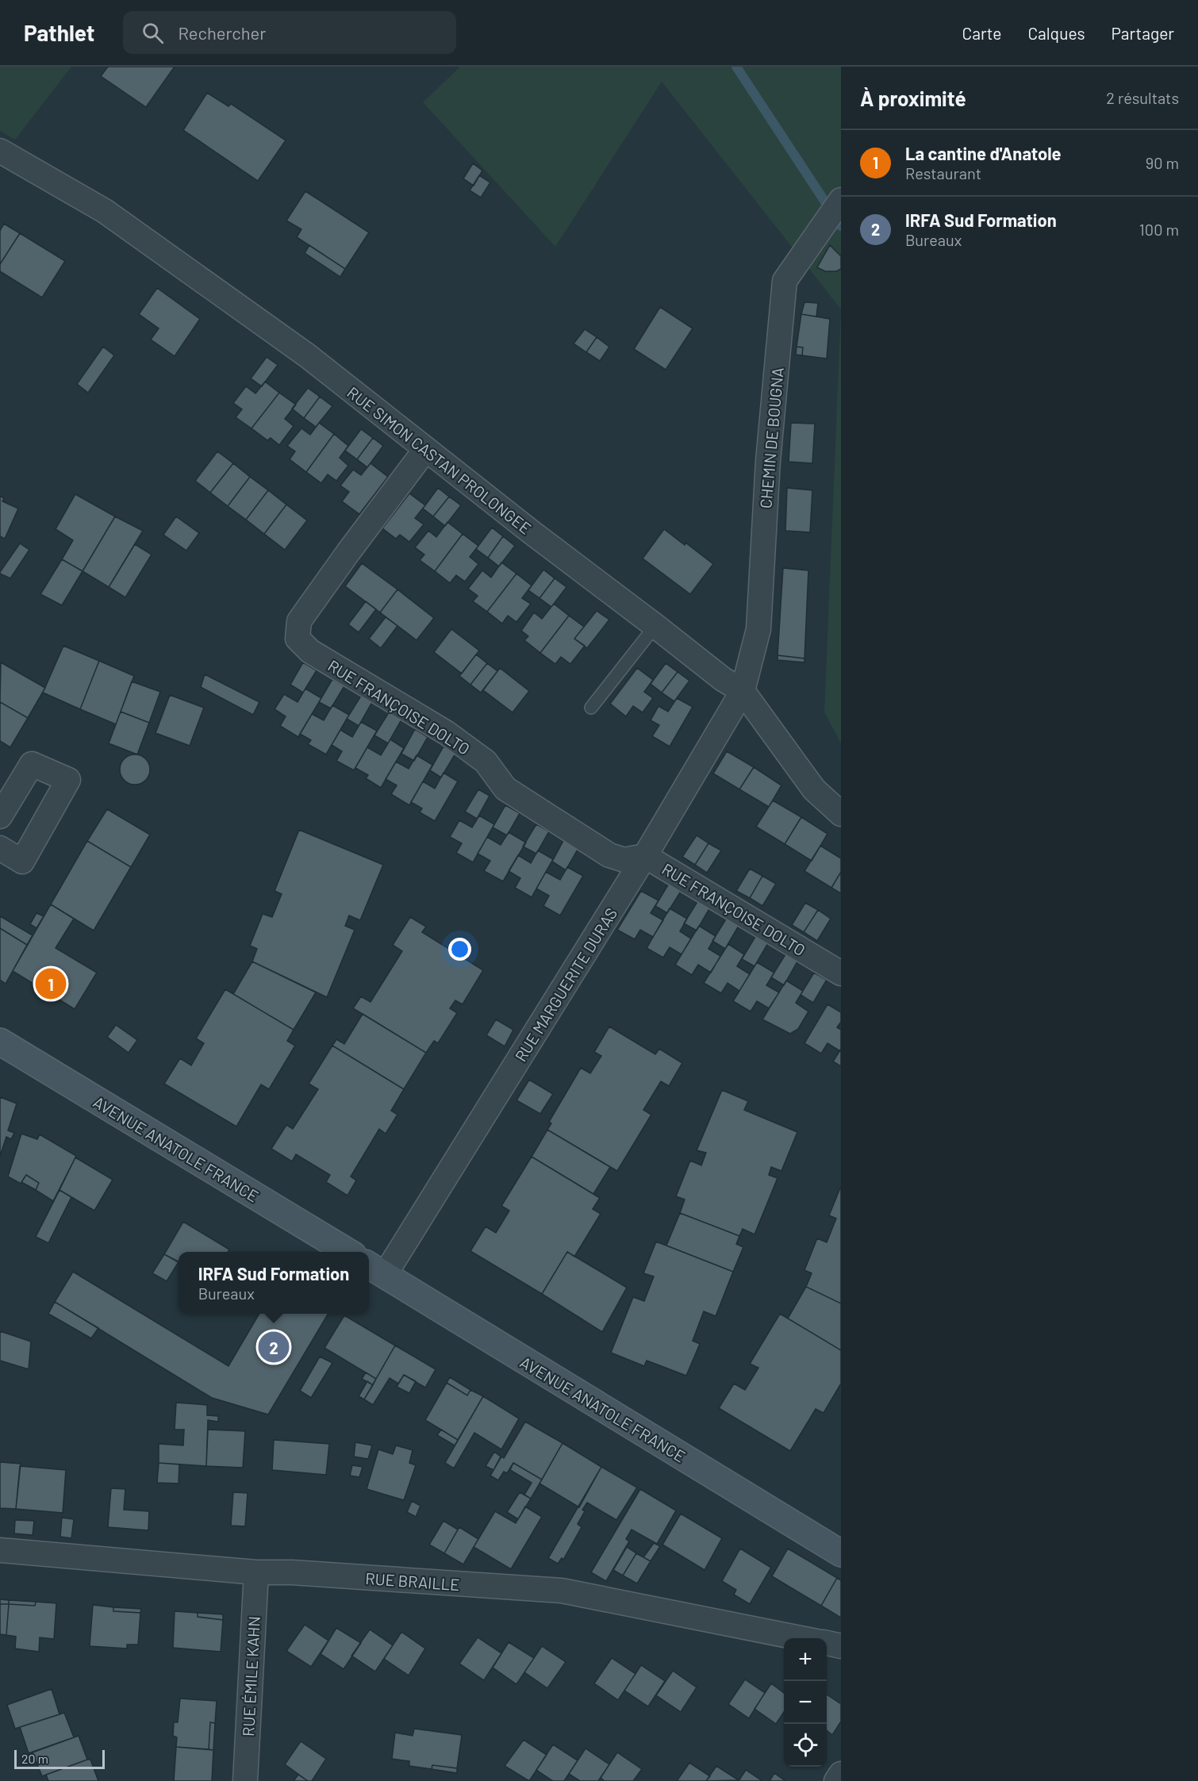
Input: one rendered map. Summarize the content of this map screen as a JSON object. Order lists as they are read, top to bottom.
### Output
{
  "streets": {
    "main road": ["AVENUE ANATOLE FRANCE"],
    "street": [
      "CHEMIN DE BOUGNA",
      "RUE SIMON CASTAN PROLONGEE",
      "RUE FRANÇOISE DOLTO",
      "RUE MARGUERITE DURAS",
      "RUE BRAILLE",
      "RUE ÉMILE KAHN"
    ]
  },
  "crossings": [
    ["CHEMIN DE BOUGNA", "RUE SIMON CASTAN PROLONGEE"],
    ["CHEMIN DE BOUGNA", "RUE MARGUERITE DURAS"],
    ["RUE SIMON CASTAN PROLONGEE", "RUE FRANÇOISE DOLTO"],
    ["RUE SIMON CASTAN PROLONGEE", "RUE MARGUERITE DURAS"],
    ["RUE FRANÇOISE DOLTO", "RUE MARGUERITE DURAS"],
    ["RUE MARGUERITE DURAS", "AVENUE ANATOLE FRANCE"],
    ["RUE BRAILLE", "RUE ÉMILE KAHN"]
  ],
  "scale_bar": "20 m",
  "page": {
    "header": "Pathlet",
    "search": "Rechercher",
    "nav": ["Carte", "Calques", "Partager"],
    "heading": ["À proximité", "2 résultats"],
    "list": [
      {
        "mark": "1",
        "name": "La cantine d'Anatole",
        "note": "Restaurant",
        "value": "90 m"
      },
      {
        "mark": "2",
        "name": "IRFA Sud Formation",
        "note": "Bureaux",
        "value": "100 m"
      }
    ],
    "pins": ["1", "2"],
    "popup": ["IRFA Sud Formation", "Bureaux"],
    "map_buttons": ["+", "−"],
    "scale": "20 m"
  }
}
